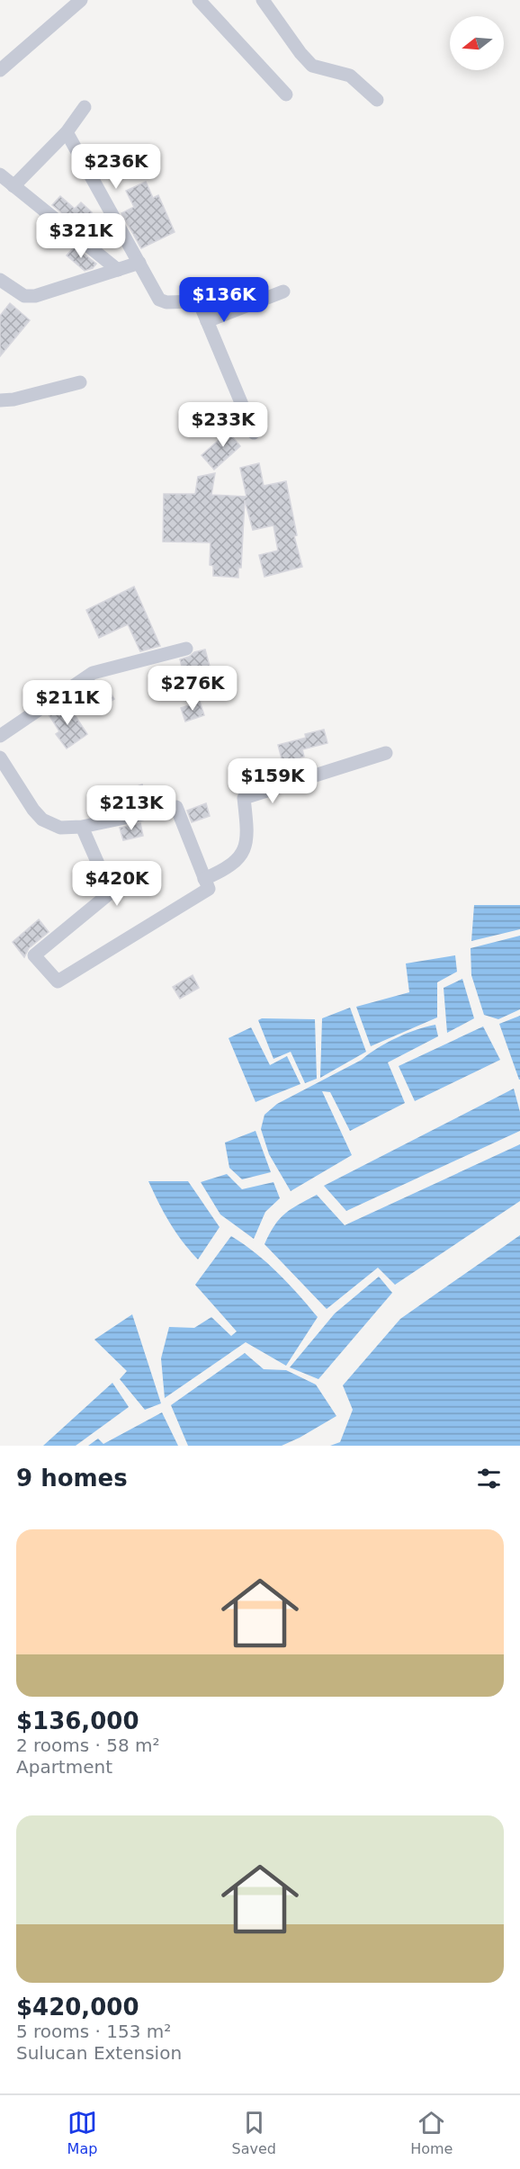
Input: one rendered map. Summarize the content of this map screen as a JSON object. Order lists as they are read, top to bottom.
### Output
{
  "north": "left",
  "page": {
    "price": [
      "$236K",
      "$321K",
      "$136K",
      "$233K",
      "$276K",
      "$211K",
      "$159K",
      "$213K",
      "$420K"
    ],
    "heading": "9 homes",
    "list": [
      {
        "name": "$136,000",
        "note": "2 rooms · 58 m² · Apartment"
      },
      {
        "name": "$420,000",
        "note": "5 rooms · 153 m² · Sulucan Extension"
      }
    ],
    "tabs": ["Map", "Saved", "Home"]
  }
}
